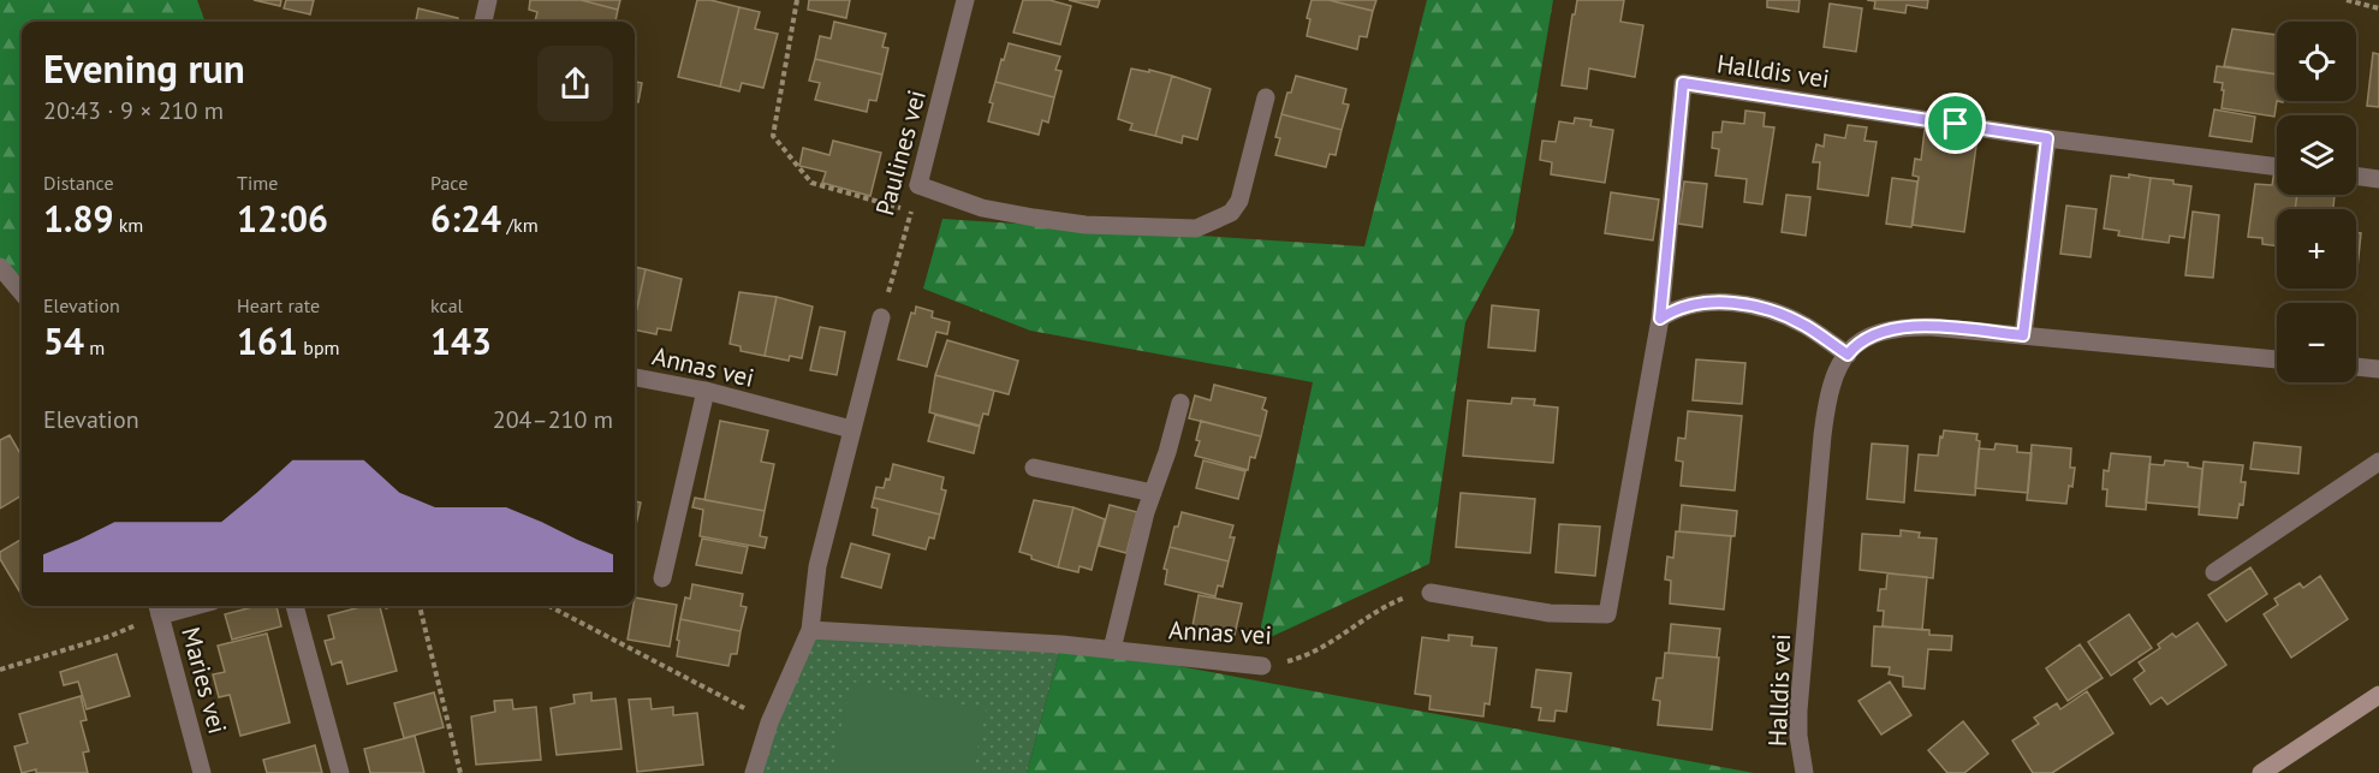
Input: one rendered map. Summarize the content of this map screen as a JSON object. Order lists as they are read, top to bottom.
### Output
{
  "streets": {
    "street": [
      "Halldis vei",
      "Paulines vei",
      "Annas vei",
      "Maries vei"
    ]
  },
  "crossings": [
    ["Halldis vei", "Annas vei"]
  ],
  "page": {
    "map_buttons": ["+", "−"],
    "heading": ["Evening run", "20:43 · 9 × 210 m"],
    "stats": [
      ["Distance", "1.89 km"],
      ["Time", "12:06"],
      ["Pace", "6:24 /km"],
      ["Elevation", "54 m"],
      ["Heart rate", "161 bpm"],
      ["kcal", "143"]
    ],
    "chart": ["Elevation", "204–210 m"]
  }
}
